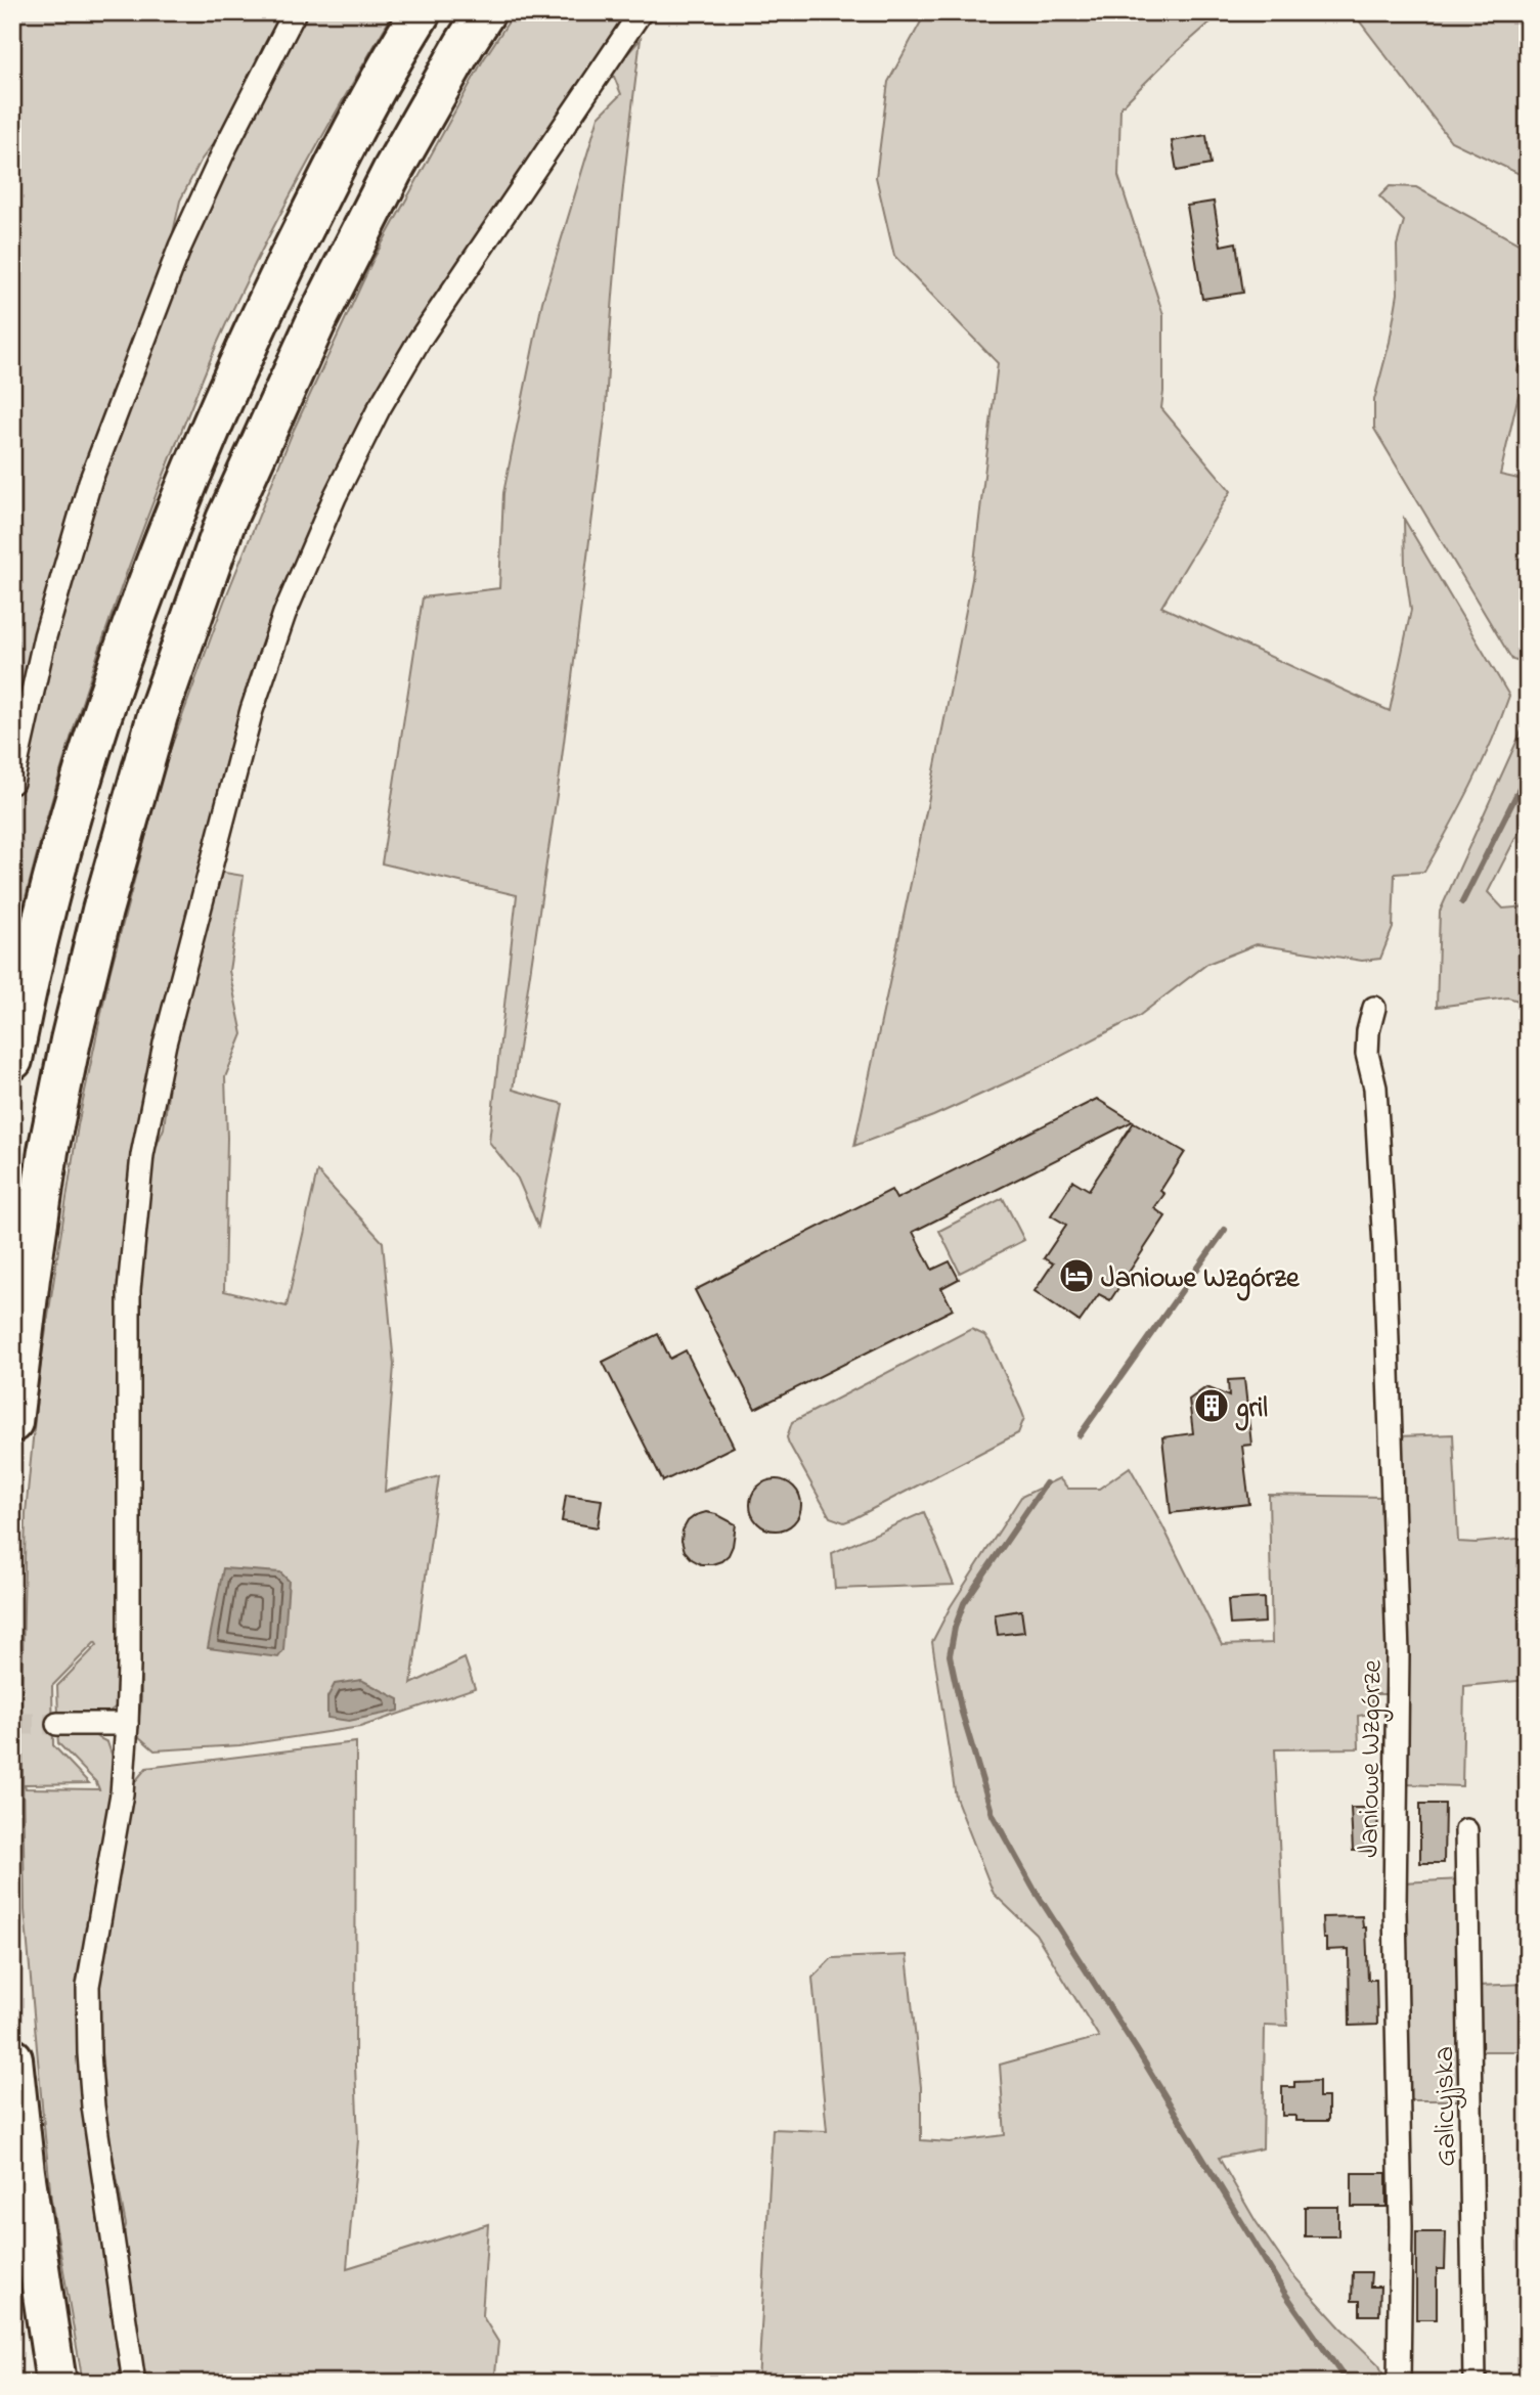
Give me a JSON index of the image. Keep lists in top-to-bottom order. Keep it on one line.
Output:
{"streets":{"street":["Janiowe Wzgórze","Galicyjska"]},"places":{"hotel":["Janiowe Wzgórze"],"building":["gril"]}}
